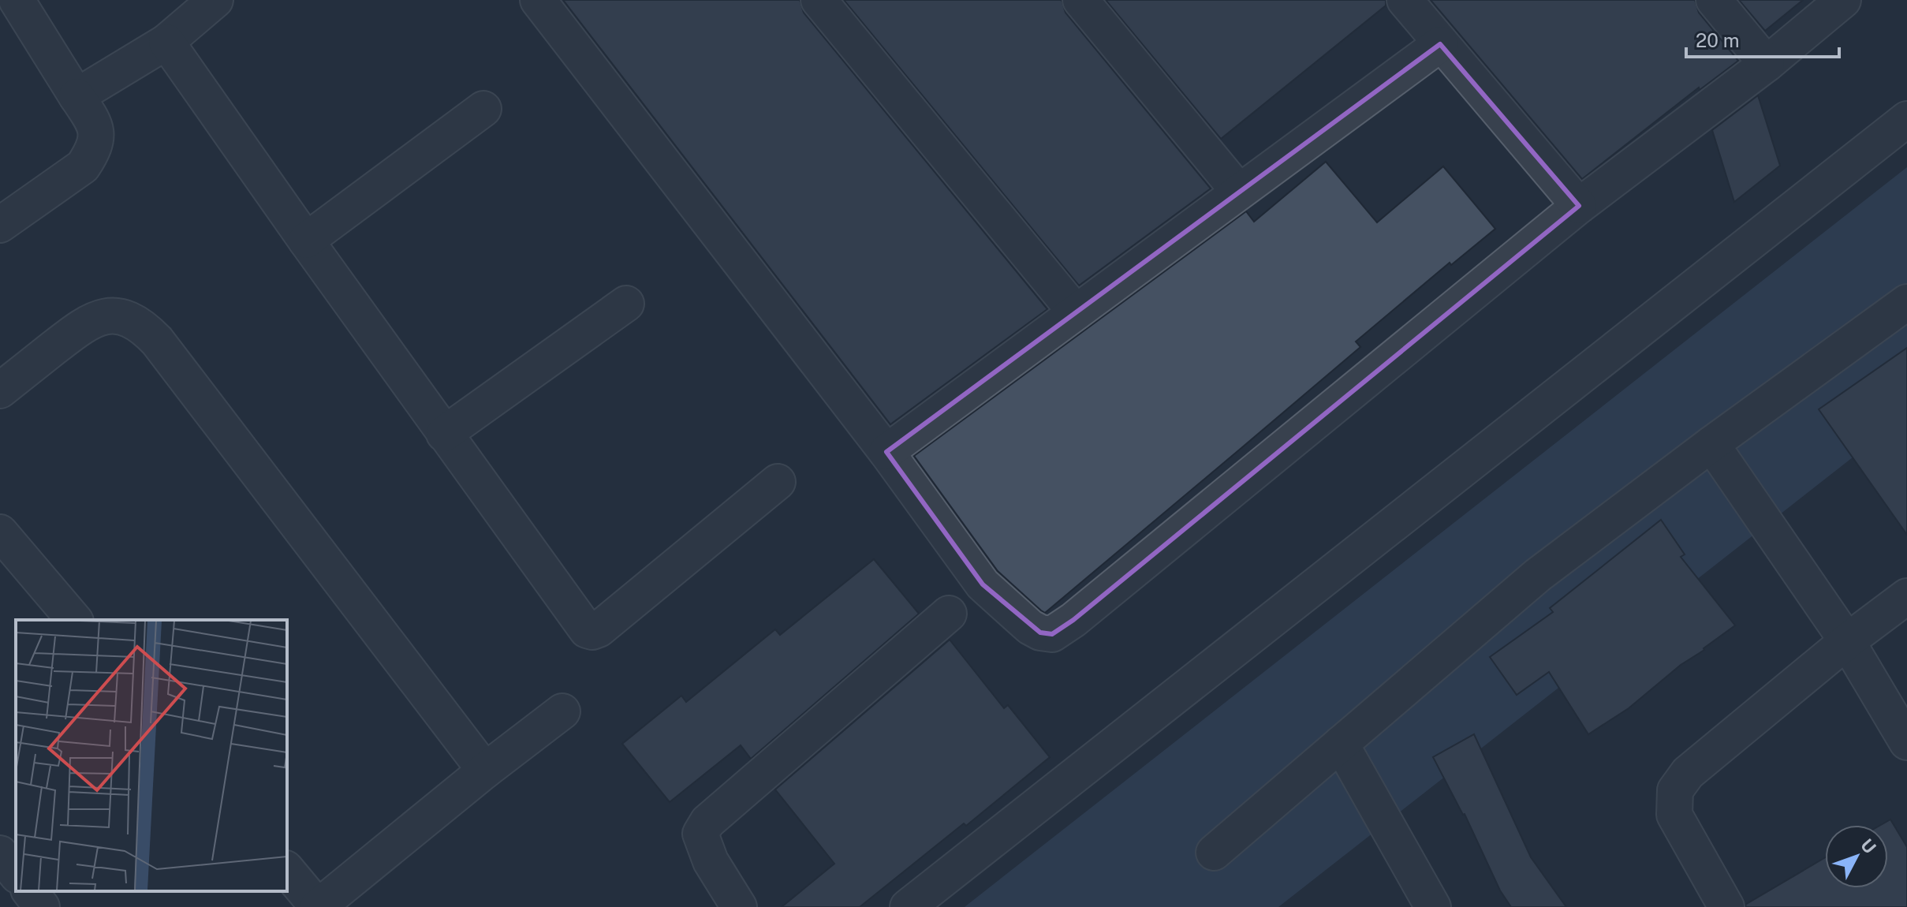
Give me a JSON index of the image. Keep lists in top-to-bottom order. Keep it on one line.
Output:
{"scale_bar":"20 m","north":"top right"}
